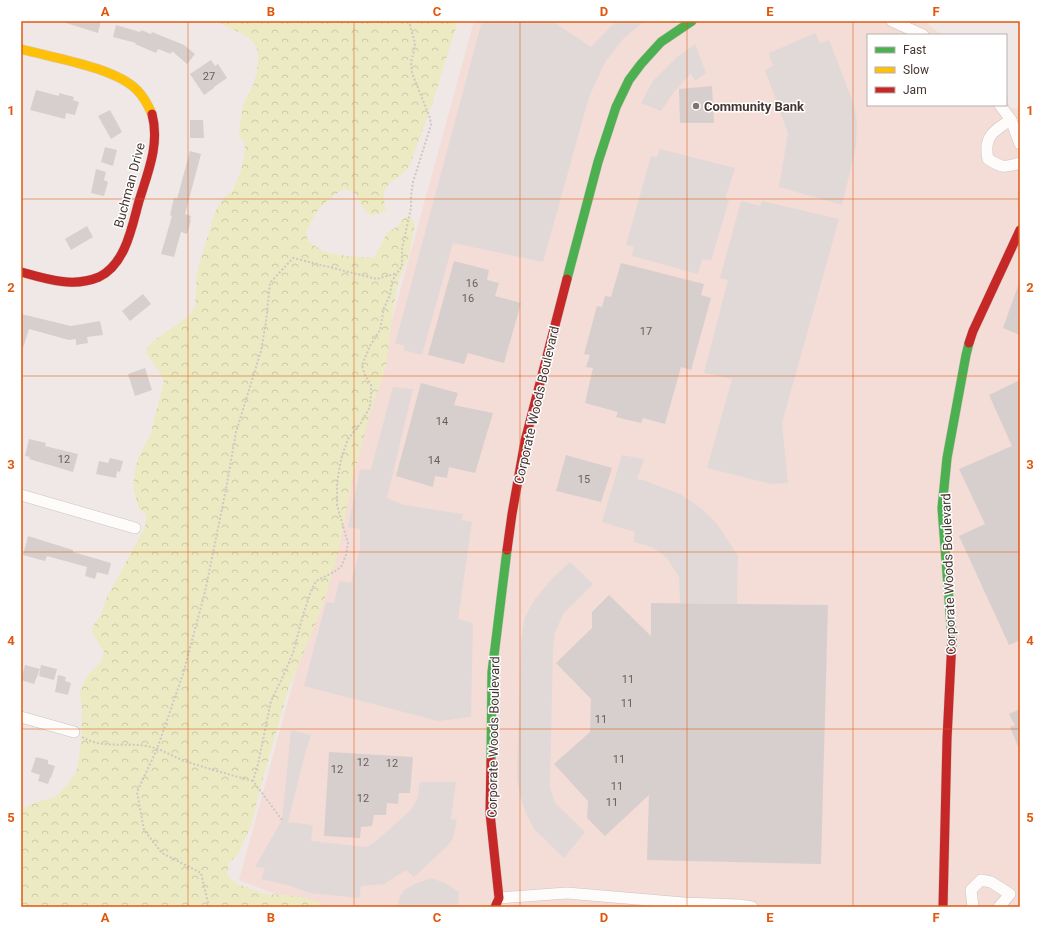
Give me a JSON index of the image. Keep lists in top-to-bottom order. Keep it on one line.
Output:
{"streets":{"street":["Buchman Drive","Corporate Woods Boulevard"]},"places":["Community Bank"],"house_numbers":["27","16","16","17","14","12","14","15","11","11","11","11","12","12","12","11","12","11"],"legend":["Fast","Slow","Jam"],"grid":{"columns":["A","B","C","D","E","F"],"rows":["1","2","3","4","5"]}}
